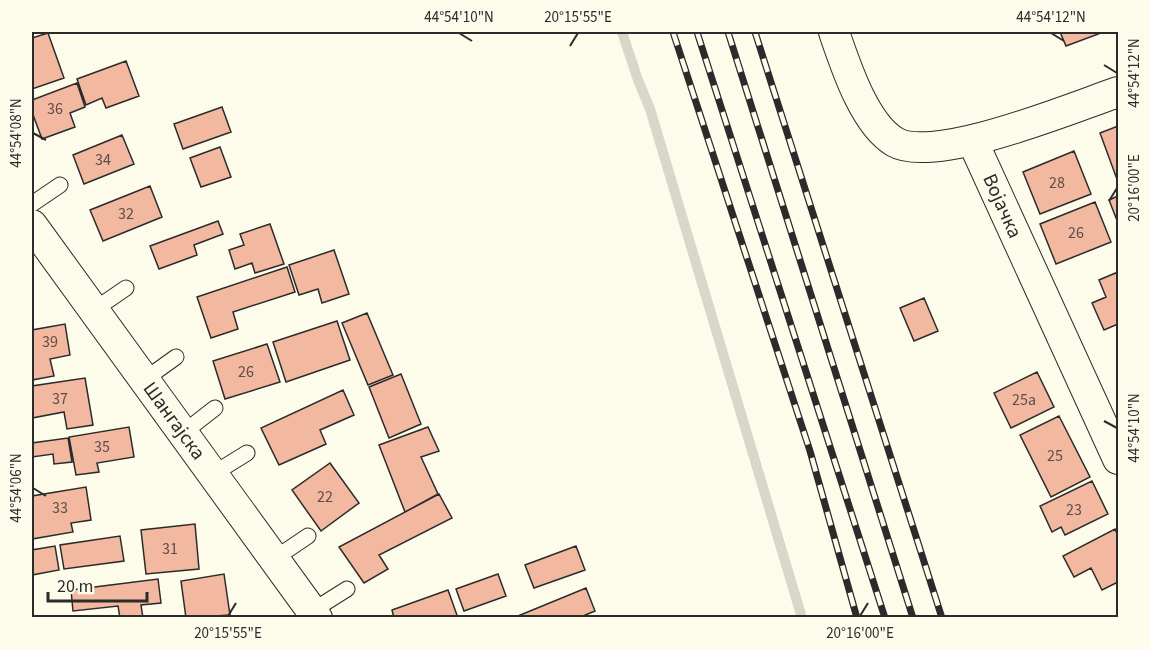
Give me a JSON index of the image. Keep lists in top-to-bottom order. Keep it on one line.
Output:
{"streets":{"street":["Војачка","Шангајска"]},"house_numbers":["36","34","28","32","26","39","26","37","25a","35","25","22","33","23","31"],"scale_bar":"20 m","coordinates":["44°54'10\"N","20°15'55\"E","44°54'12\"N","44°54'08\"N","20°16'00\"E","44°54'06\"N"]}
